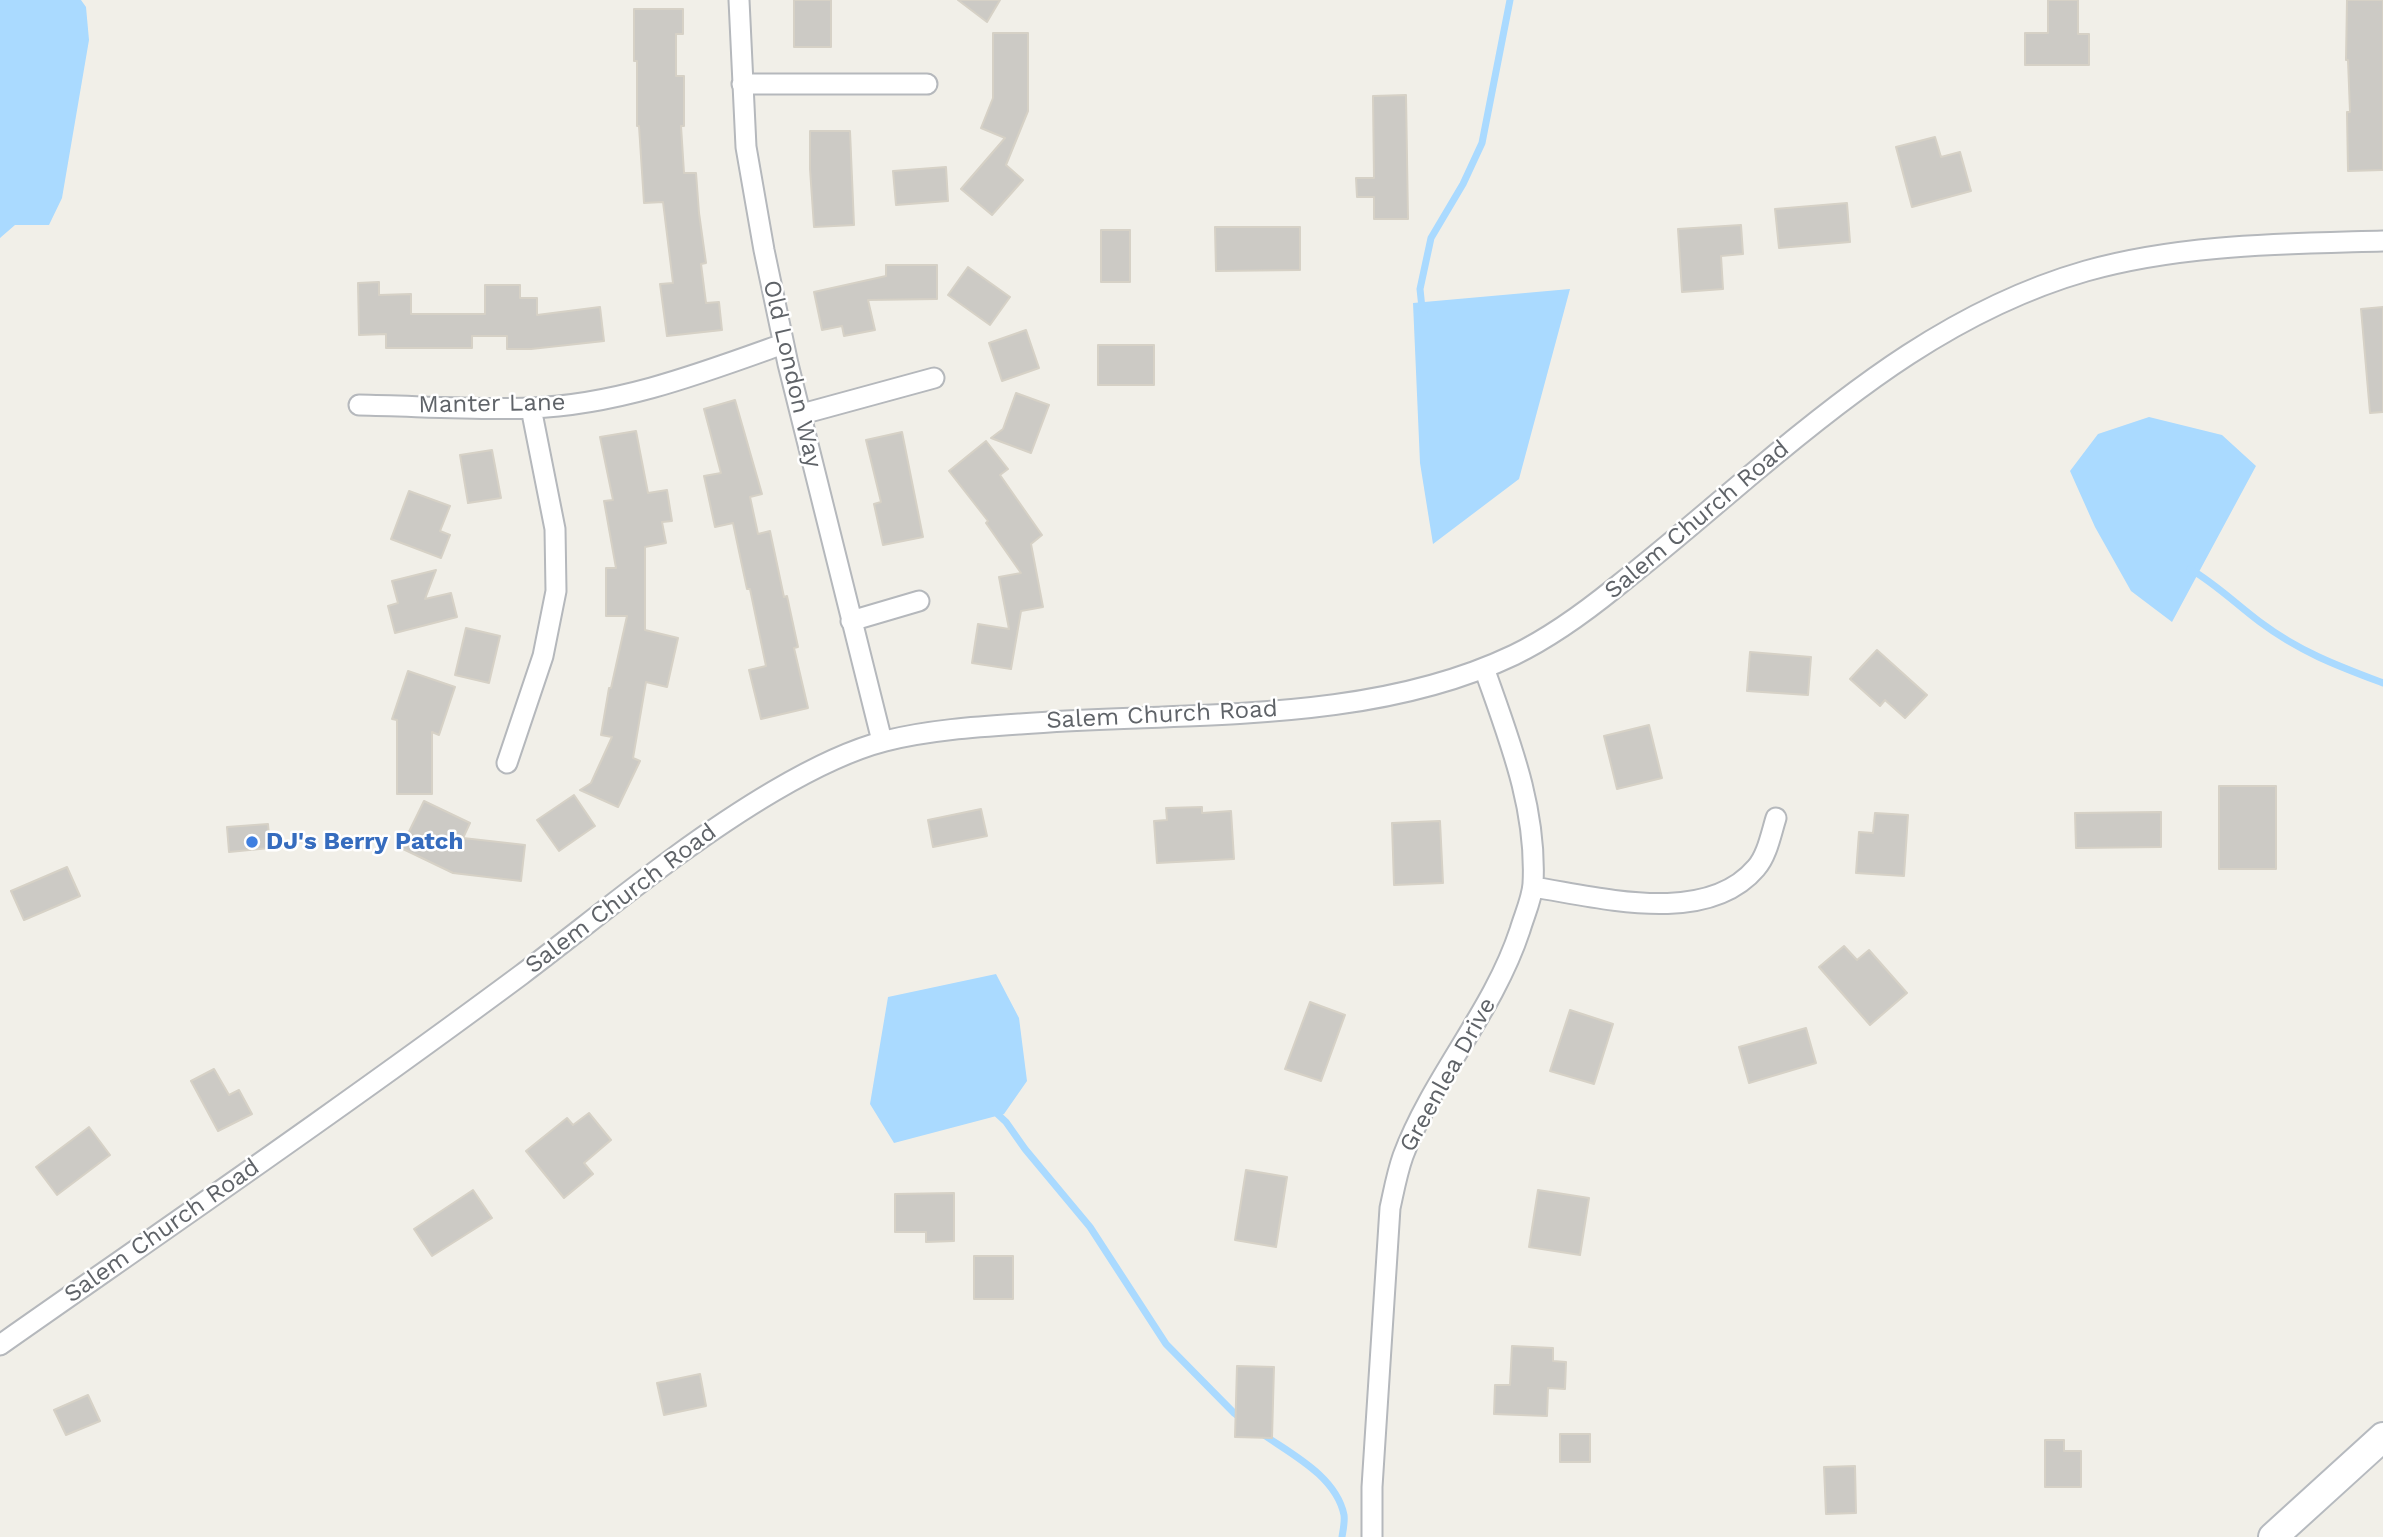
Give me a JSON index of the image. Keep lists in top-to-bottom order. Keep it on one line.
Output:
{"streets":{"street":["Old London Way","Manter Lane","Salem Church Road","Greenlea Drive"]},"crossings":[["Old London Way","Manter Lane"],["Old London Way","Salem Church Road"],["Salem Church Road","Greenlea Drive"]],"places":["DJ's Berry Patch"]}
